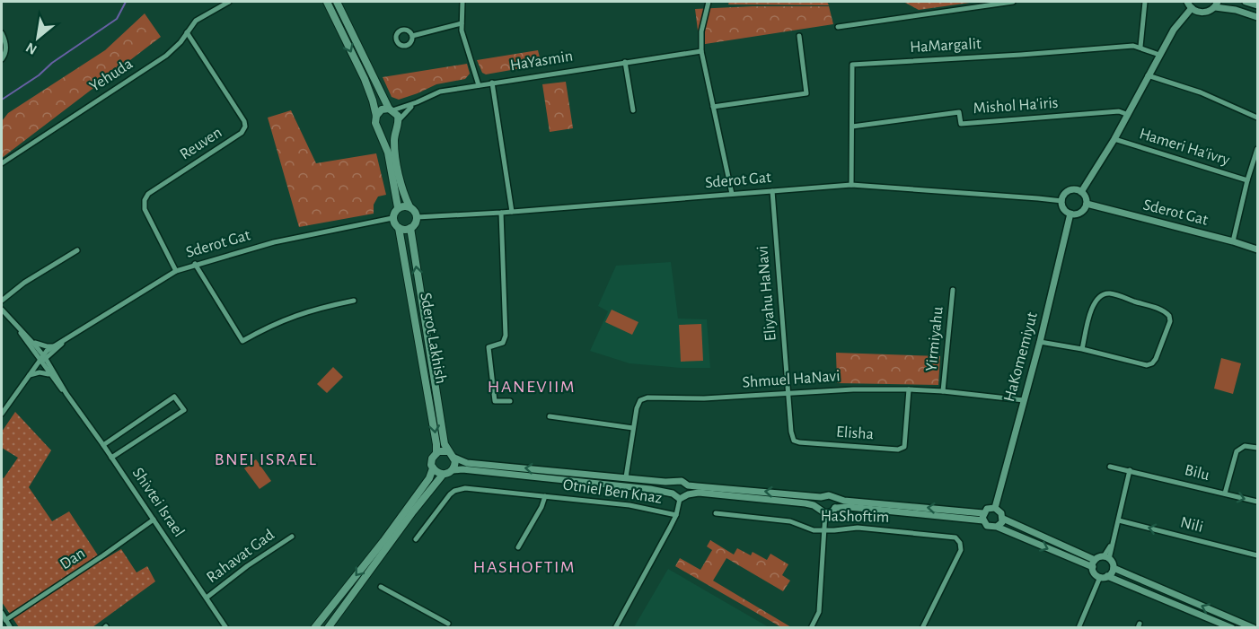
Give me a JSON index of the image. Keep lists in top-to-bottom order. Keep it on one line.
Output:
{"streets":{"main road":["Sderot Lakhish"],"street":["HaMargalit","HaYasmin","Yehuda","Mishol Ha'iris","Reuven","Hameri Ha'ivry","Sderot Gat","Eliyahu HaNavi","Yirmiyahu","HaKomemiyut","Shmuel HaNavi","Elisha","Bilu","Otniel Ben Knaz","Shivtei Israel","HaShoftim","Nili","Rahavat Gad","Dan"]},"crossings":[["HaMargalit","Mishol Ha'iris"],["HaMargalit","Sderot Gat"],["Yehuda","Reuven"],["Reuven","Sderot Gat"],["Sderot Gat","Eliyahu HaNavi"],["Sderot Gat","Sderot Lakhish"],["Sderot Gat","HaKomemiyut"],["Sderot Gat","Shivtei Israel"],["Eliyahu HaNavi","Shmuel HaNavi"],["Eliyahu HaNavi","Elisha"],["Yirmiyahu","Shmuel HaNavi"],["HaKomemiyut","Shmuel HaNavi"],["HaKomemiyut","HaShoftim"],["Shmuel HaNavi","Elisha"],["Shivtei Israel","Rahavat Gad"],["Shivtei Israel","Dan"]],"one_way":["Nili"],"districts":["HANEVIIM","BNEI ISRAEL","HASHOFTIM"],"north":"bottom left"}
